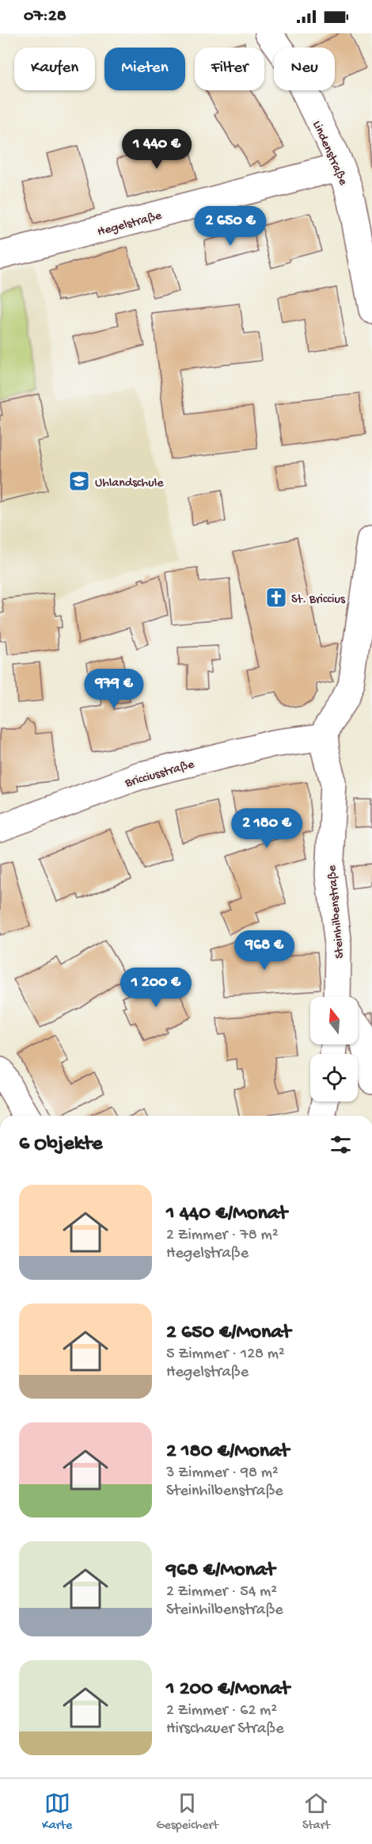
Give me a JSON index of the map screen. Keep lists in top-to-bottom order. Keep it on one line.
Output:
{"streets":{"street":["Lindenstraße","Hegelstraße","Bricciusstraße","Steinhilbenstraße"]},"crossings":[["Lindenstraße","Hegelstraße"],["Bricciusstraße","Steinhilbenstraße"]],"places":{"school or university":["Uhlandschule"],"church":["St. Briccius"]},"north":"top","page":{"status":"07:28","chip":["Kaufen","Mieten","Filter","Neu"],"price":["1 440 €","2 650 €","979 €","2 180 €","968 €","1 200 €"],"heading":"6 Objekte","list":[{"name":"1 440 €/Monat","note":"2 Zimmer · 78 m² · Hegelstraße"},{"name":"2 650 €/Monat","note":"5 Zimmer · 128 m² · Hegelstraße"},{"name":"2 180 €/Monat","note":"3 Zimmer · 98 m² · Steinhilbenstraße"},{"name":"968 €/Monat","note":"2 Zimmer · 54 m² · Steinhilbenstraße"},{"name":"1 200 €/Monat","note":"2 Zimmer · 62 m² · Hirschauer Straße"}],"tabs":["Karte","Gespeichert","Start"]}}
